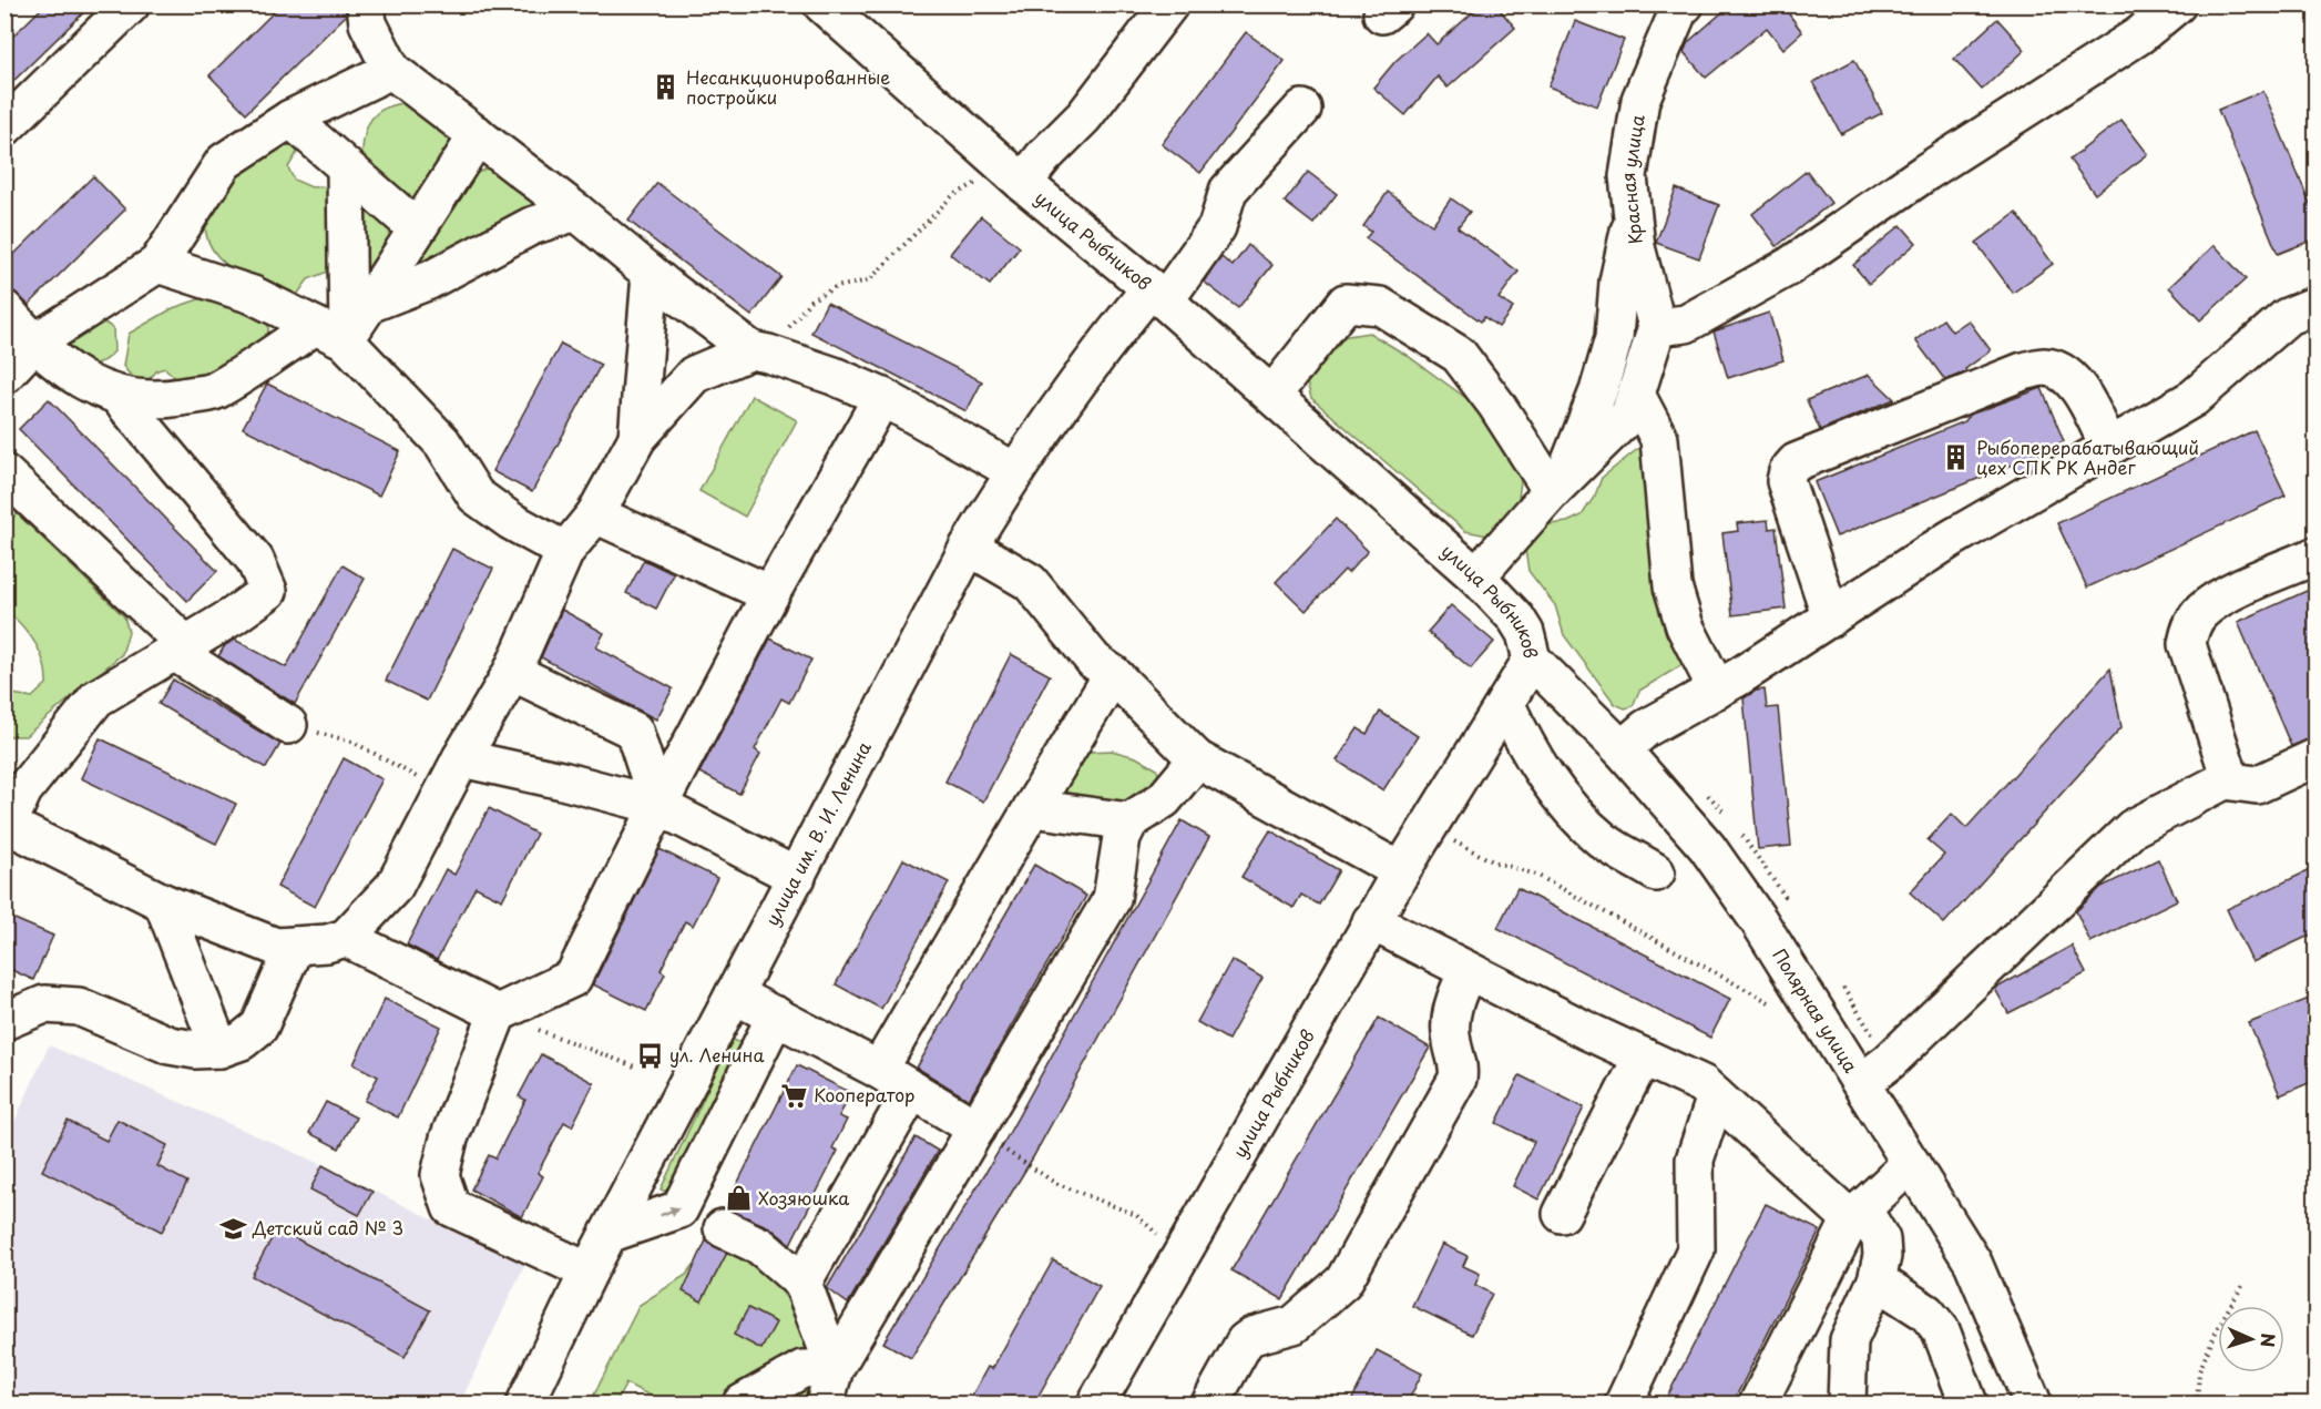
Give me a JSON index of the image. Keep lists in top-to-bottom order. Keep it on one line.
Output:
{"streets":{"street":["Красная улица","улица Рыбников","улица им. В. И. Ленина","Полярная улица"]},"crossings":[["улица Рыбников","улица им. В. И. Ленина"],["улица Рыбников","Полярная улица"]],"places":{"building":["Несанкционированные постройки","Рыбоперерабатывающий цех СПК РК Андег"],"bus stop":["ул. Ленина"],"supermarket":["Кооператор"],"shop":["Хозяюшка"],"school or university":["Детский сад № 3"]},"north":"right"}
